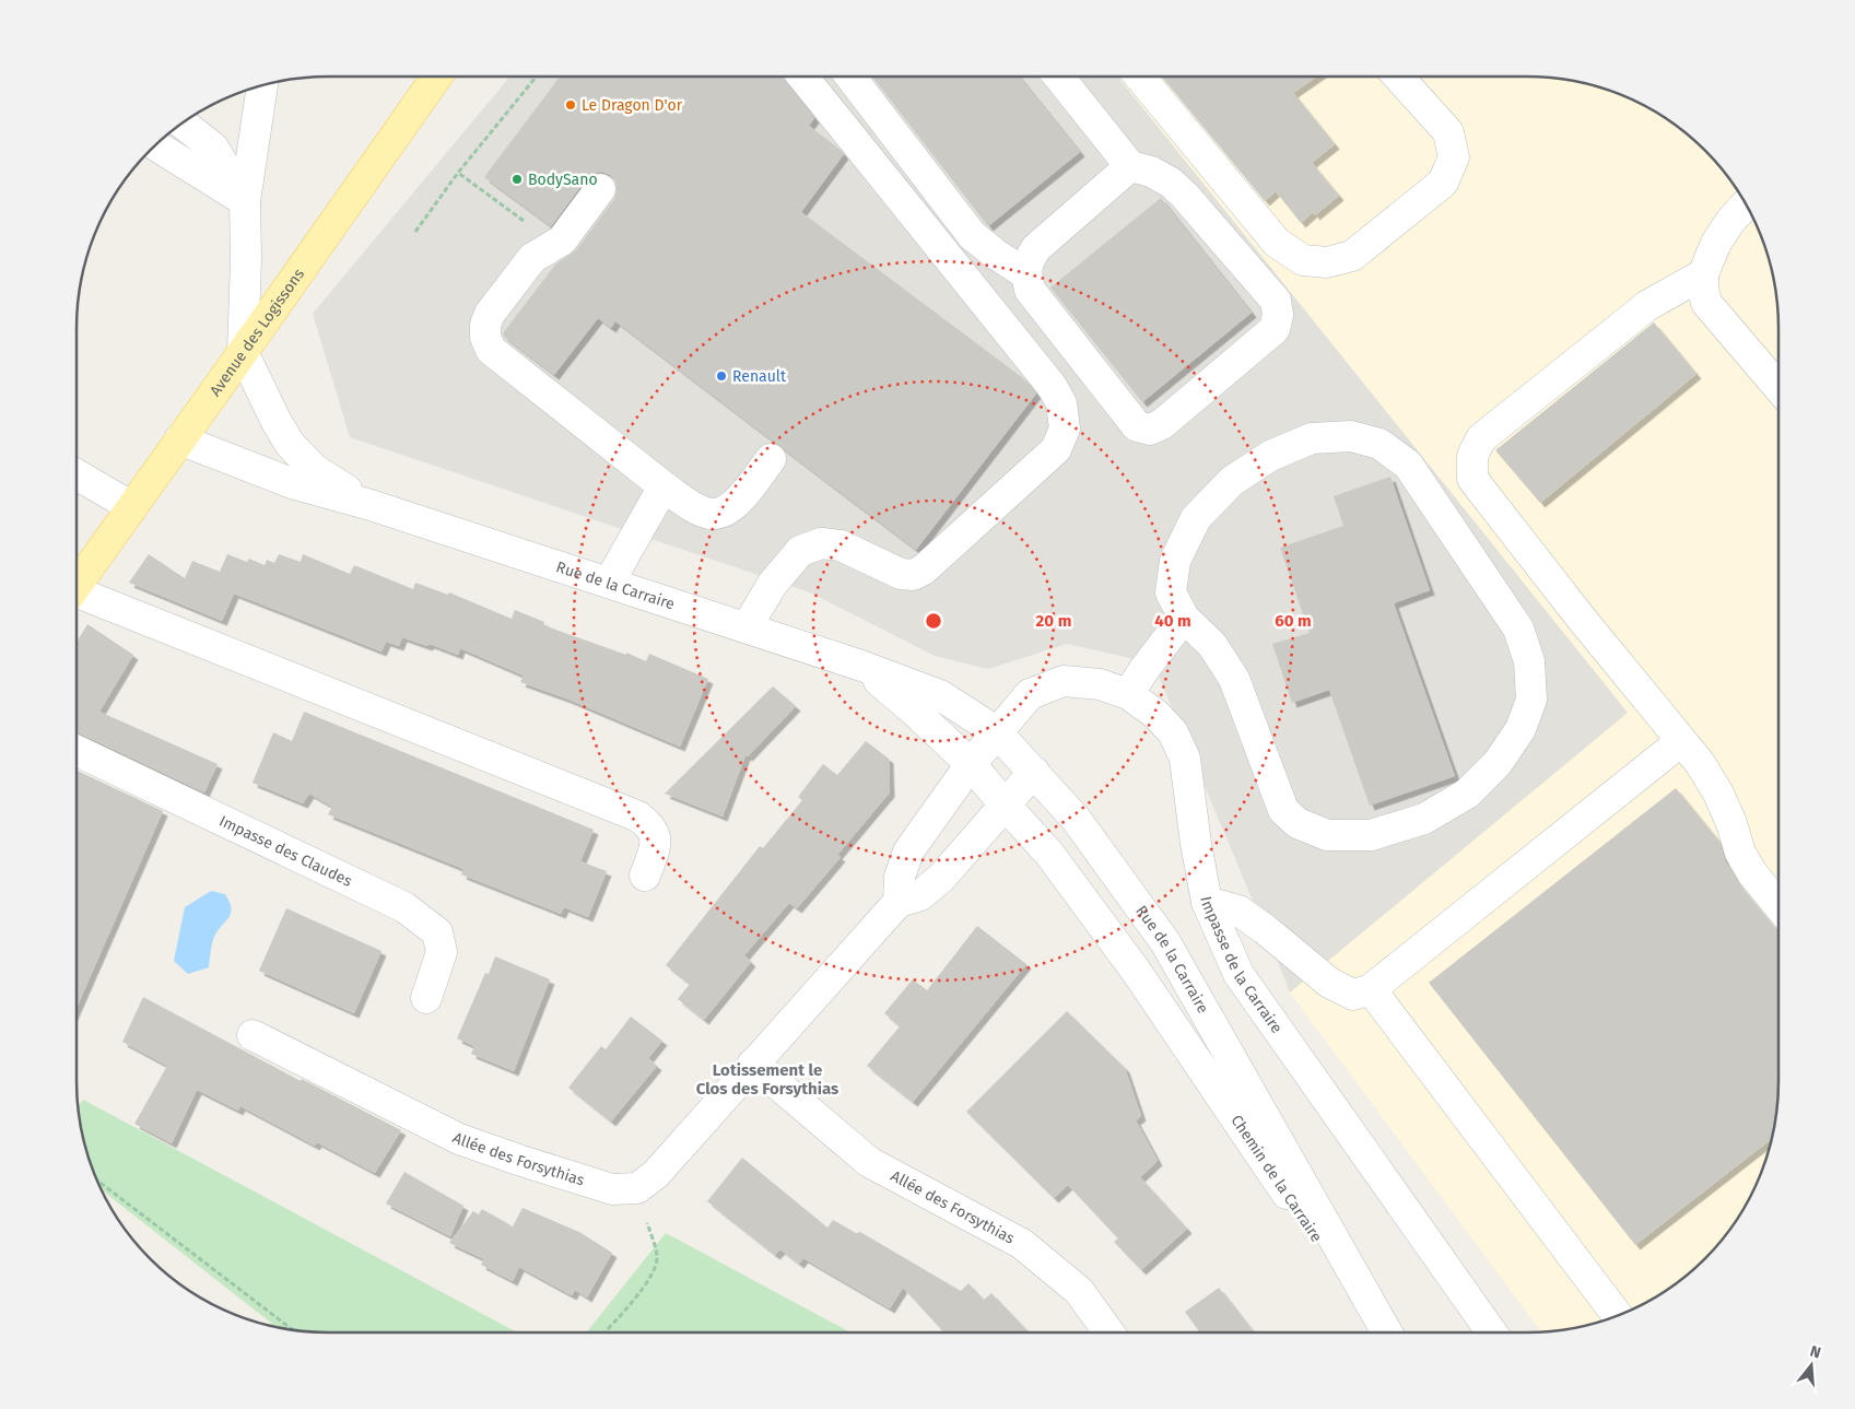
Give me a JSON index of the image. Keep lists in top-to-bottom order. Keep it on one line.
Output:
{"streets":{"main road":["Avenue des Logissons"],"street":["Rue de la Carraire","Impasse des Claudes","Impasse de la Carraire","Allée des Forsythias","Chemin de la Carraire"]},"crossings":[["Avenue des Logissons","Rue de la Carraire"],["Rue de la Carraire","Impasse de la Carraire"],["Rue de la Carraire","Chemin de la Carraire"]],"districts":["Lotissement le Clos des Forsythias"],"places":["Le Dragon D'or","BodySano","Renault"],"north":"top","rings":["20 m","40 m","60 m"]}
